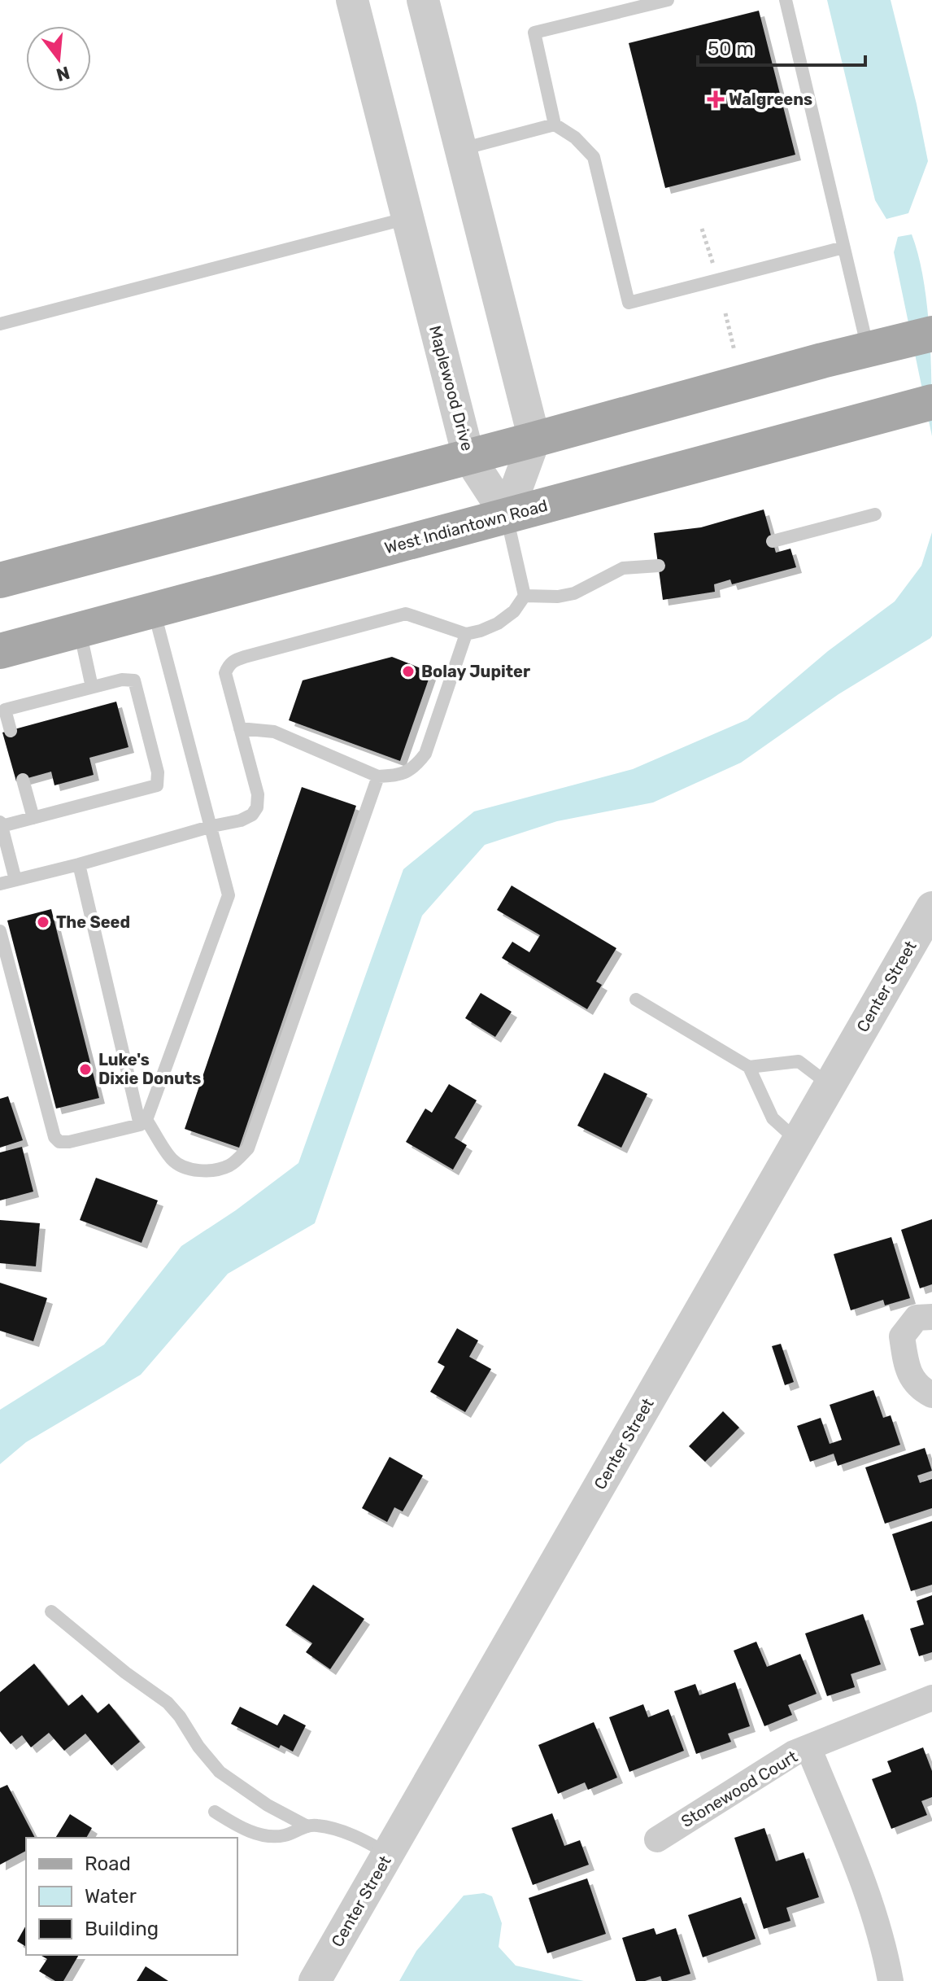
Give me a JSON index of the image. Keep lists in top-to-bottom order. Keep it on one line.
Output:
{"streets":{"main road":["West Indiantown Road"],"street":["Maplewood Drive","Center Street","Stonewood Court"]},"crossings":[["Maplewood Drive","West Indiantown Road"]],"places":{"health":["Walgreens"],"other":["Bolay Jupiter","The Seed","Luke's Dixie Donuts"]},"legend":["Road","Water","Building"],"scale_bar":"50 m","north":"bottom"}
